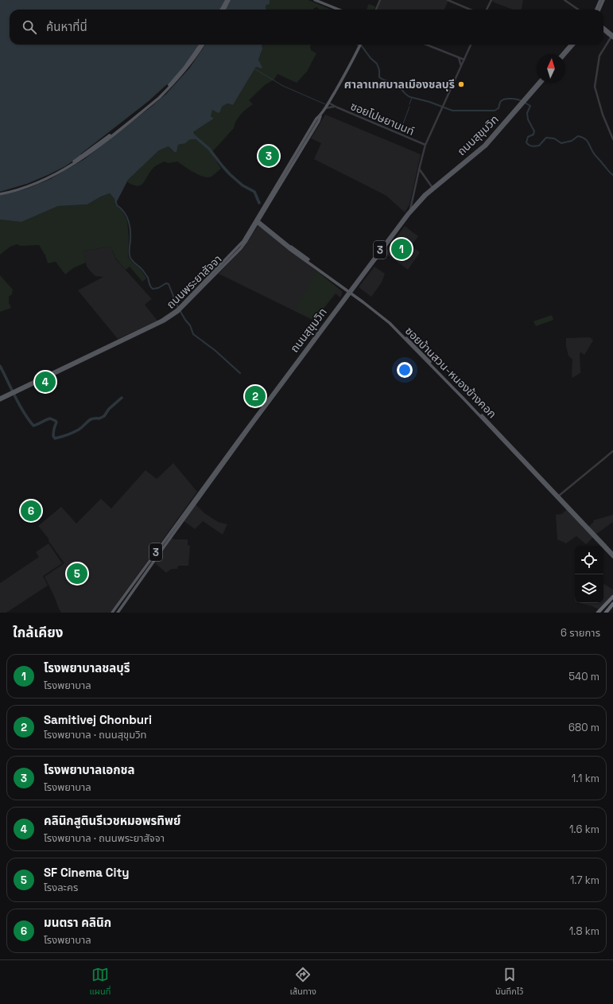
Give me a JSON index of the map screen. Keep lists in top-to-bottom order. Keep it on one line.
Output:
{"streets":{"main road":["ถนนสุขุมวิท","3","ถนนพระยาสัจจา","ซอยบ้านสวน-หนองข้างคอก"],"street":["ซอยโปษยานนท์"]},"crossings":[["ซอยโปษยานนท์","ถนนพระยาสัจจา"]],"places":["ศาลาเทศบาลเมืองชลบุรี"],"north":"top","page":{"search":"ค้นหาที่นี่","pins":["3","1","4","2","6","5"],"heading":["ใกล้เคียง","6 รายการ"],"list":[{"mark":"1","name":"โรงพยาบาลชลบุรี","note":"โรงพยาบาล","value":"540 m"},{"mark":"2","name":"Samitivej Chonburi","note":"โรงพยาบาล · ถนนสุขุมวิท","value":"680 m"},{"mark":"3","name":"โรงพยาบาลเอกชล","note":"โรงพยาบาล","value":"1.1 km"},{"mark":"4","name":"คลินิกสูตินรีเวชหมอพรทิพย์","note":"โรงพยาบาล · ถนนพระยาสัจจา","value":"1.6 km"},{"mark":"5","name":"SF Cinema City","note":"โรงละคร","value":"1.7 km"},{"mark":"6","name":"มนตรา คลินิก","note":"โรงพยาบาล","value":"1.8 km"}],"nav":["แผนที่","เส้นทาง","บันทึกไว้"]}}
